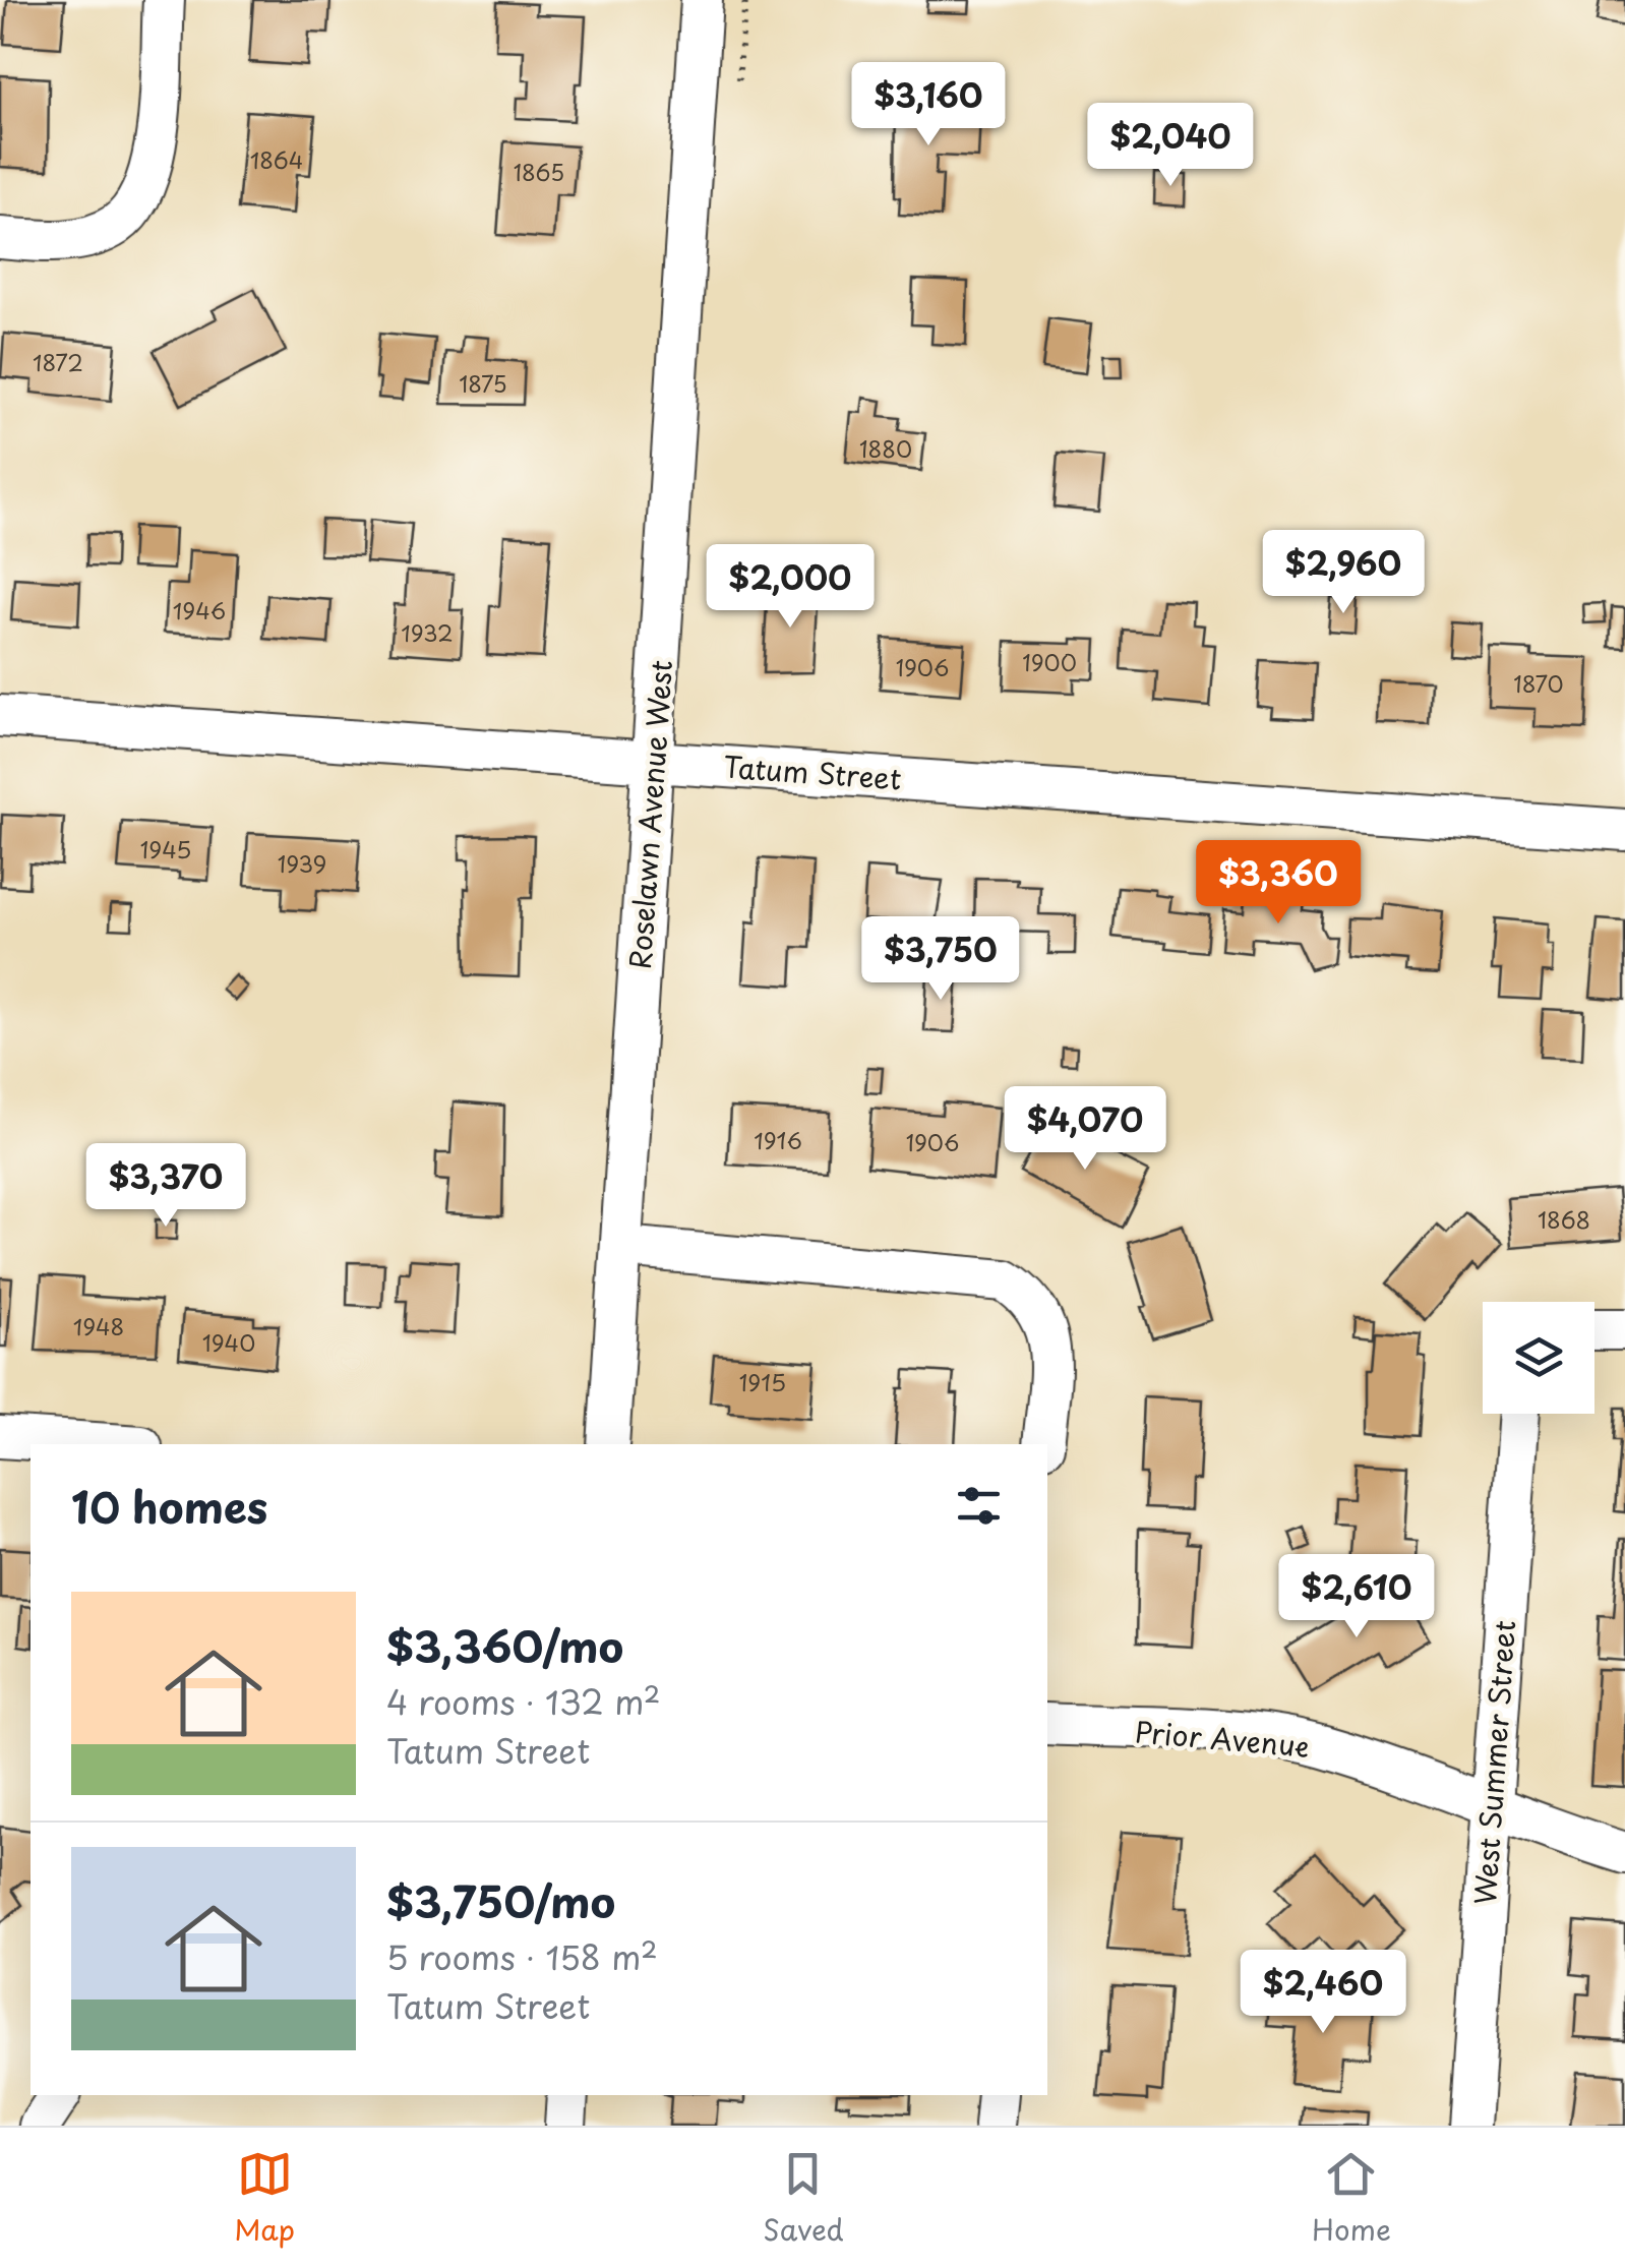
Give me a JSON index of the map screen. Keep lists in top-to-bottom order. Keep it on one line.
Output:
{"streets":{"street":["Tatum Street","Roselawn Avenue West","Prior Avenue","West Summer Street"]},"crossings":[["Tatum Street","Roselawn Avenue West"],["Prior Avenue","West Summer Street"]],"house_numbers":["1864","1865","1872","1875","1880","1946","1932","1900","1906","1870","1945","1939","1916","1906","1868","1948","1940","1915"],"page":{"price":["$3,160","$2,040","$2,960","$2,000","$3,360","$3,750","$4,070","$3,370","$2,610","$2,460"],"heading":"10 homes","list":[{"name":"$3,360/mo","note":"4 rooms · 132 m² · Tatum Street"},{"name":"$3,750/mo","note":"5 rooms · 158 m² · Tatum Street"}],"tabs":["Map","Saved","Home"]}}
